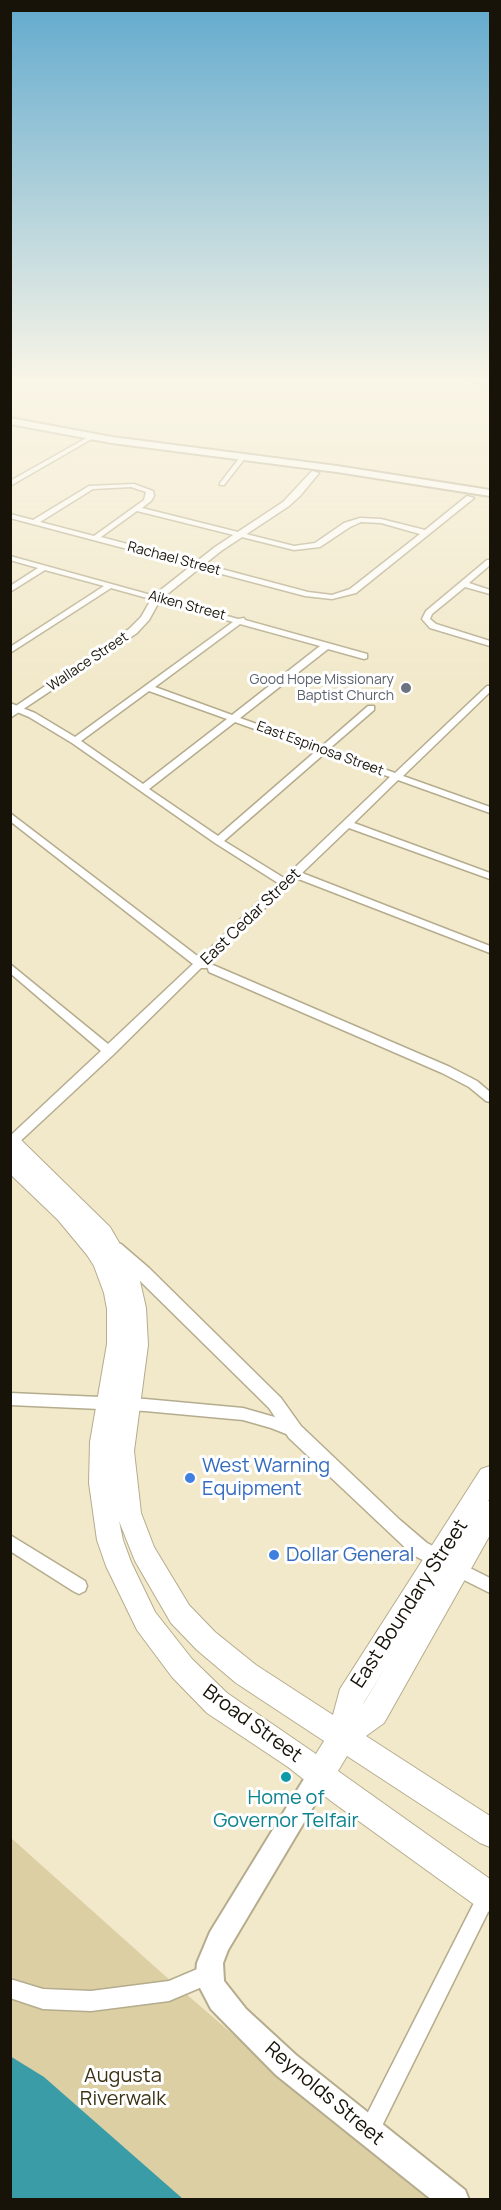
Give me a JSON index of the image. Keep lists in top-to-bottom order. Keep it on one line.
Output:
{"streets":{"main road":["East Boundary Street","Broad Street","Reynolds Street"],"street":["Rachael Street","Aiken Street","Wallace Street","East Espinosa Street","East Cedar Street"]},"crossings":[["Rachael Street","Wallace Street"],["Aiken Street","Wallace Street"],["East Espinosa Street","East Cedar Street"],["East Cedar Street","Broad Street"],["East Boundary Street","Broad Street"],["East Boundary Street","Reynolds Street"]],"parks":["Augusta Riverwalk"],"places":["Good Hope Missionary Baptist Church","West Warning Equipment","Dollar General","Home of Governor Telfair"]}
